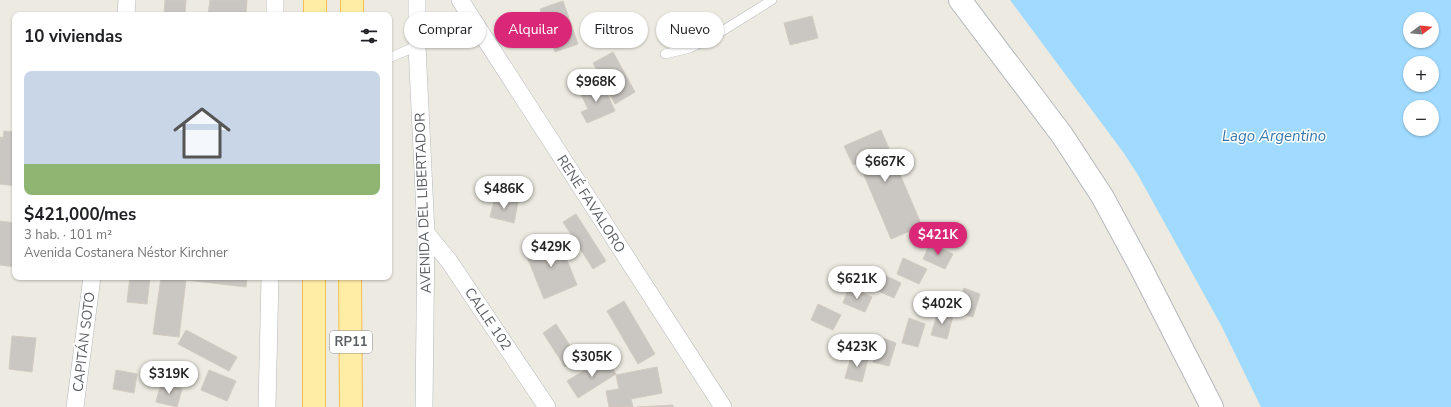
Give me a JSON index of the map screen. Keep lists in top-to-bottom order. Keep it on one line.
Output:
{"streets":{"main road":["RP11"],"street":["AVENIDA DEL LIBERTADOR","RENÉ FAVALORO","CALLE 102","CAPITÁN SOTO"]},"crossings":[["AVENIDA DEL LIBERTADOR","CALLE 102"]],"water":["Lago Argentino"],"north":"right","page":{"map_buttons":["+","−"],"chip":["Comprar","Alquilar","Filtros","Nuevo"],"heading":"10 viviendas","list":[{"name":"$421,000/mes","note":"3 hab. · 101 m² · Avenida Costanera Néstor Kirchner"}],"price":["$968K","$667K","$486K","$421K","$429K","$621K","$402K","$423K","$305K","$319K"]}}
